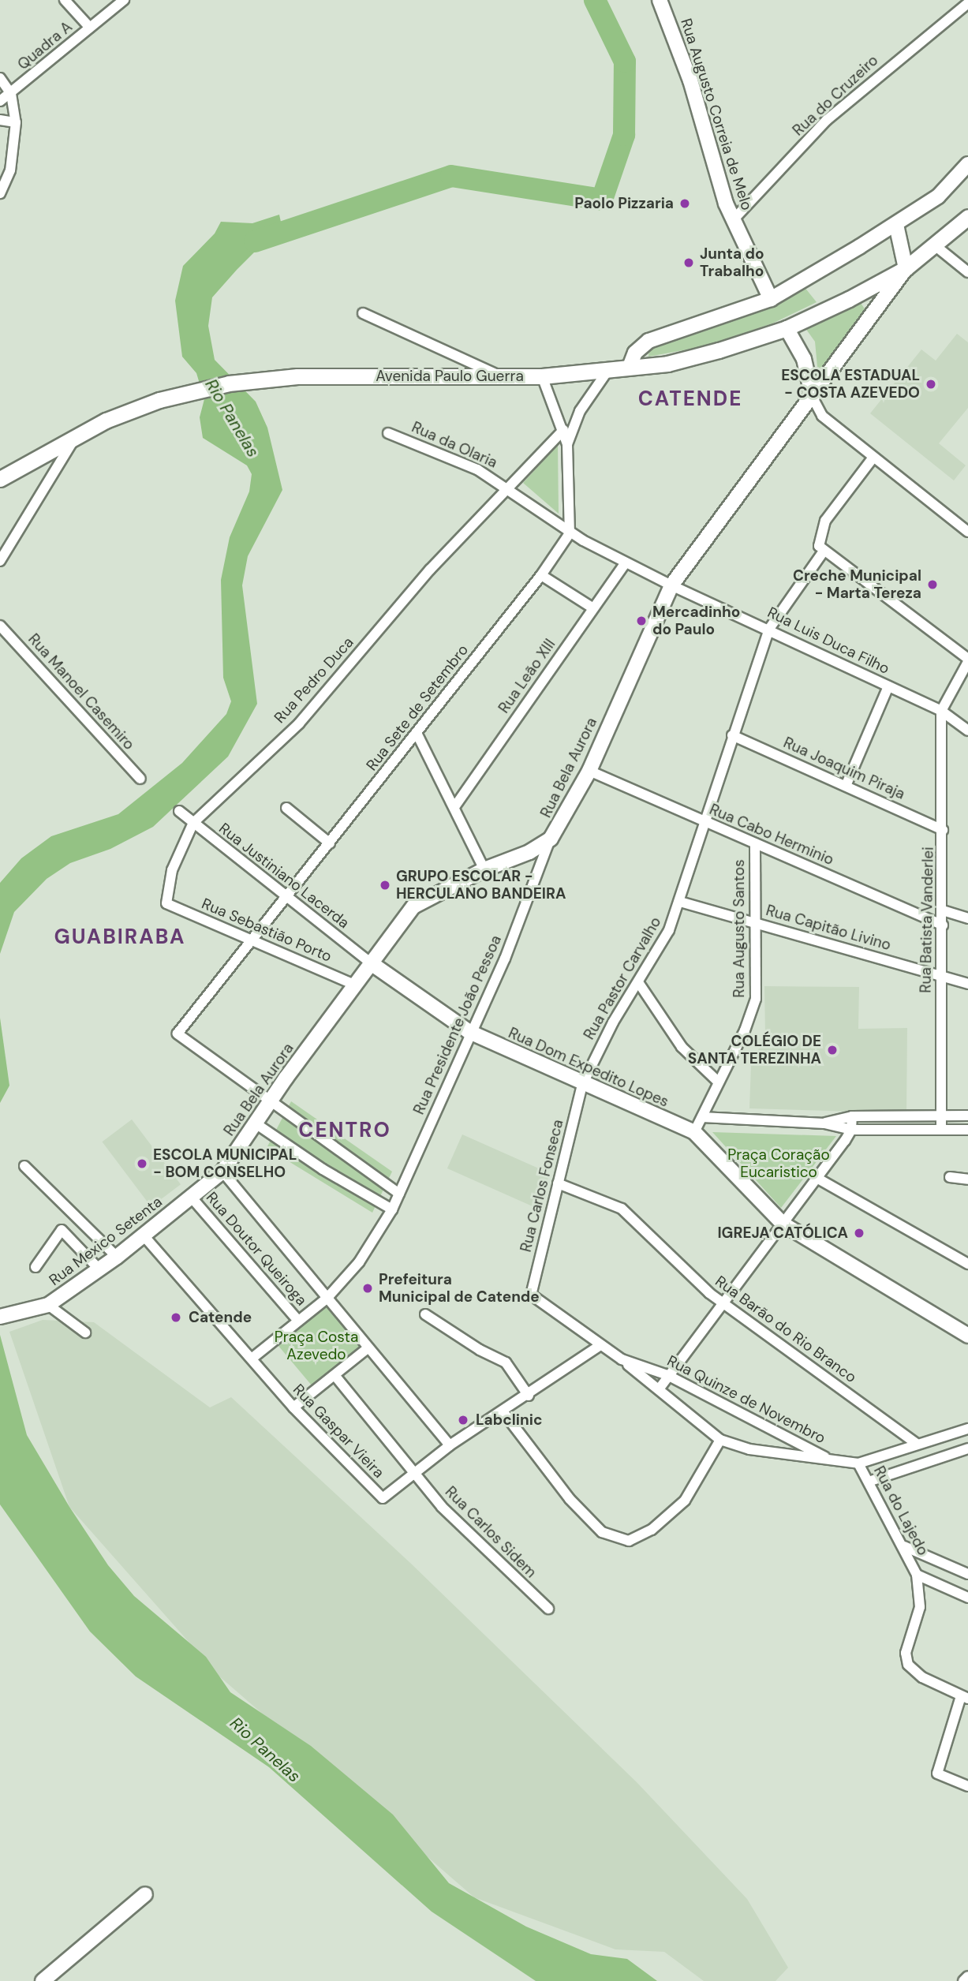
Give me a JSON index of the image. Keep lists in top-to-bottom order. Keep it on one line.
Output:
{"streets":{"main road":["Avenida Paulo Guerra"],"street":["Quadra A","Rua do Cruzeiro","Rua Augusto Correia de Melo","Rua da Olaria","Rua Luis Duca Filho","Rua Leão XIII","Rua Pedro Duca","Rua Manoel Casemiro","Rua Sete de Setembro","Rua Bela Aurora","Rua Joaquim Piraja","Rua Cabo Herminio","Rua Justiniano Lacerda","Rua Batista Vanderlei","Rua Capitão Livino","Rua Augusto Santos","Rua Sebastião Porto","Rua Pastor Carvalho","Rua Presidente João Pessoa","Rua Dom Expedito Lopes","Rua Carlos Fonseca","Rua Mexico Setenta","Rua Doutor Queiroga","Rua Barão do Rio Branco","Rua Quinze de Novembro","Rua Gaspar Vieira","Rua do Lajedo","Rua Carlos Sidem"]},"crossings":[["Rua do Cruzeiro","Rua Augusto Correia de Melo"],["Avenida Paulo Guerra","Rua Bela Aurora"],["Rua da Olaria","Rua Luis Duca Filho"],["Rua da Olaria","Rua Pedro Duca"],["Rua da Olaria","Rua Sete de Setembro"],["Rua Luis Duca Filho","Rua Leão XIII"],["Rua Luis Duca Filho","Rua Sete de Setembro"],["Rua Luis Duca Filho","Rua Bela Aurora"],["Rua Luis Duca Filho","Rua Batista Vanderlei"],["Rua Luis Duca Filho","Rua Pastor Carvalho"],["Rua Pedro Duca","Rua Justiniano Lacerda"],["Rua Pedro Duca","Rua Sebastião Porto"],["Rua Sete de Setembro","Rua Bela Aurora"],["Rua Sete de Setembro","Rua Justiniano Lacerda"],["Rua Sete de Setembro","Rua Sebastião Porto"],["Rua Bela Aurora","Rua Cabo Herminio"],["Rua Bela Aurora","Rua Justiniano Lacerda"],["Rua Bela Aurora","Rua Sebastião Porto"],["Rua Bela Aurora","Rua Presidente João Pessoa"],["Rua Bela Aurora","Rua Dom Expedito Lopes"],["Rua Bela Aurora","Rua Mexico Setenta"],["Rua Joaquim Piraja","Rua Batista Vanderlei"],["Rua Joaquim Piraja","Rua Pastor Carvalho"],["Rua Cabo Herminio","Rua Batista Vanderlei"],["Rua Cabo Herminio","Rua Augusto Santos"],["Rua Cabo Herminio","Rua Pastor Carvalho"],["Rua Justiniano Lacerda","Rua Dom Expedito Lopes"],["Rua Batista Vanderlei","Rua Capitão Livino"],["Rua Capitão Livino","Rua Augusto Santos"],["Rua Capitão Livino","Rua Pastor Carvalho"],["Rua Augusto Santos","Rua Dom Expedito Lopes"],["Rua Pastor Carvalho","Rua Dom Expedito Lopes"],["Rua Pastor Carvalho","Rua Carlos Fonseca"],["Rua Presidente João Pessoa","Rua Dom Expedito Lopes"],["Rua Dom Expedito Lopes","Rua Carlos Fonseca"],["Rua Carlos Fonseca","Rua Barão do Rio Branco"],["Rua Carlos Fonseca","Rua Quinze de Novembro"],["Rua Mexico Setenta","Rua Doutor Queiroga"],["Rua Mexico Setenta","Rua Gaspar Vieira"],["Rua Quinze de Novembro","Rua do Lajedo"],["Rua Gaspar Vieira","Rua Carlos Sidem"]],"districts":["CATENDE","GUABIRABA","CENTRO"],"water":["Rio Panelas"],"parks":["Praça Coração Eucaristico","Praça Costa Azevedo"],"places":["Paolo Pizzaria","Junta do Trabalho","ESCOLA ESTADUAL - COSTA AZEVEDO","Creche Municipal - Marta Tereza","Mercadinho do Paulo","GRUPO ESCOLAR - HERCULANO BANDEIRA","COLÉGIO DE SANTA TEREZINHA","ESCOLA MUNICIPAL - BOM CONSELHO","IGREJA CATÓLICA","Prefeitura Municipal de Catende","Catende","Labclinic"]}
